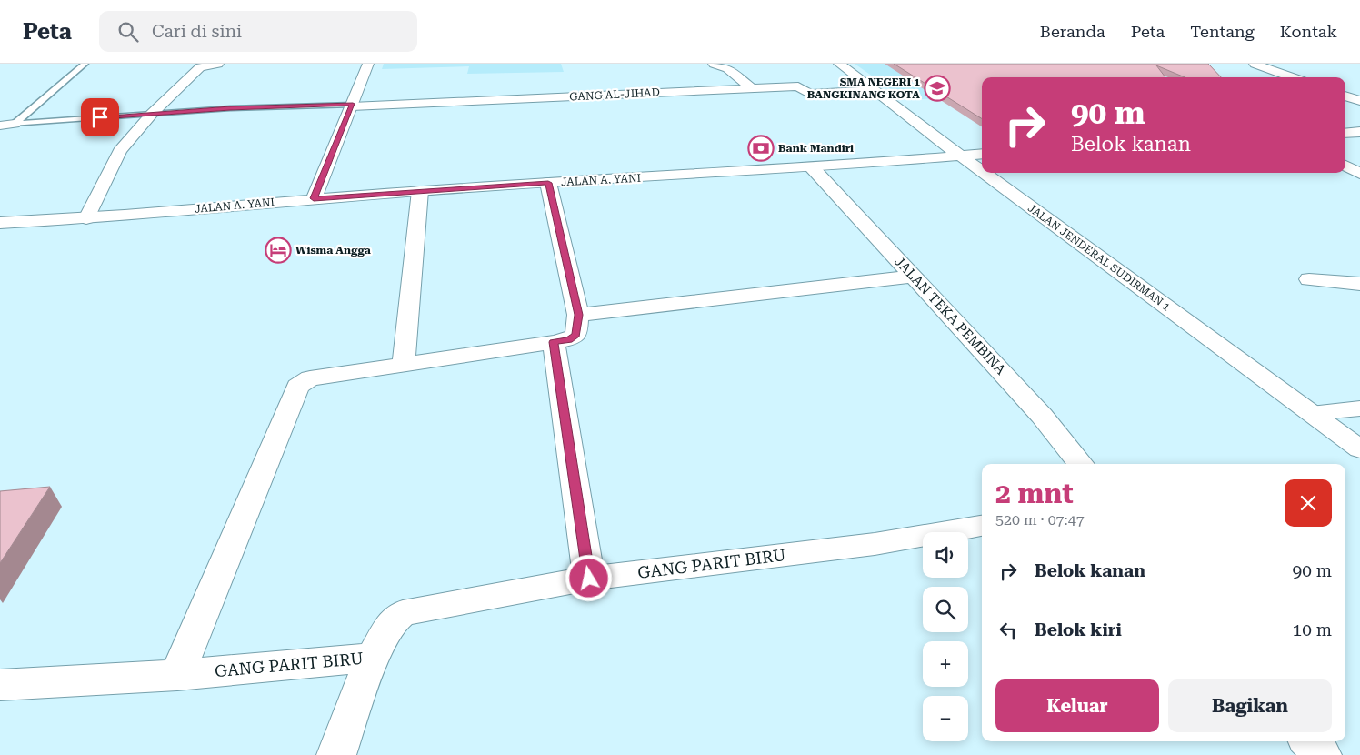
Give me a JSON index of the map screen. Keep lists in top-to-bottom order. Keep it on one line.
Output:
{"streets":{"street":["GANG AL-JIHAD","JALAN A. YANI","JALAN JENDERAL SUDIRMAN 1","JALAN TEKA PEMBINA","GANG PARIT BIRU"]},"crossings":[["GANG AL-JIHAD","JALAN JENDERAL SUDIRMAN 1"],["JALAN A. YANI","JALAN JENDERAL SUDIRMAN 1"],["JALAN A. YANI","JALAN TEKA PEMBINA"]],"places":{"school or university":["SMA NEGERI 1 BANGKINANG KOTA"],"bank":["Bank Mandiri"],"hotel":["Wisma Angga"]},"page":{"header":"Peta","search":"Cari di sini","nav":["Beranda","Peta","Tentang","Kontak"],"turn":["90 m","Belok kanan"],"heading":["2 mnt","520 m · 07:47"],"map_buttons":["+","−"],"list":[{"name":"Belok kanan","value":"90 m"},{"name":"Belok kiri","value":"10 m"}],"buttons":["Keluar","Bagikan"]}}
